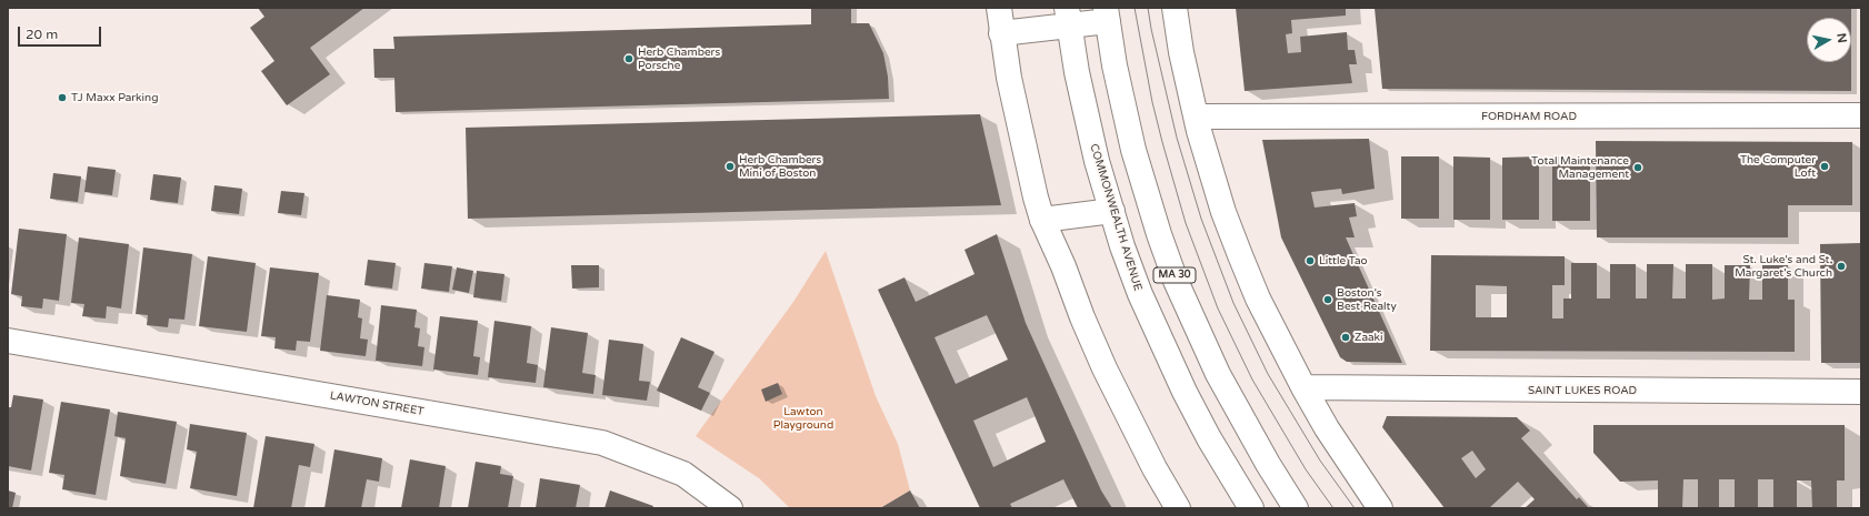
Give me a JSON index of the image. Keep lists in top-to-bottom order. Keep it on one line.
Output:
{"streets":{"street":["FORDHAM ROAD","COMMONWEALTH AVENUE","MA 30","SAINT LUKES ROAD","LAWTON STREET"]},"parks":["Lawton Playground"],"places":["Herb Chambers Porsche","TJ Maxx Parking","Herb Chambers Mini of Boston","The Computer Loft","Total Maintenance Management","Little Tao","St. Luke's and St. Margaret's Church","Boston's Best Realty","Zaaki"],"scale_bar":"20 m","north":"right"}
